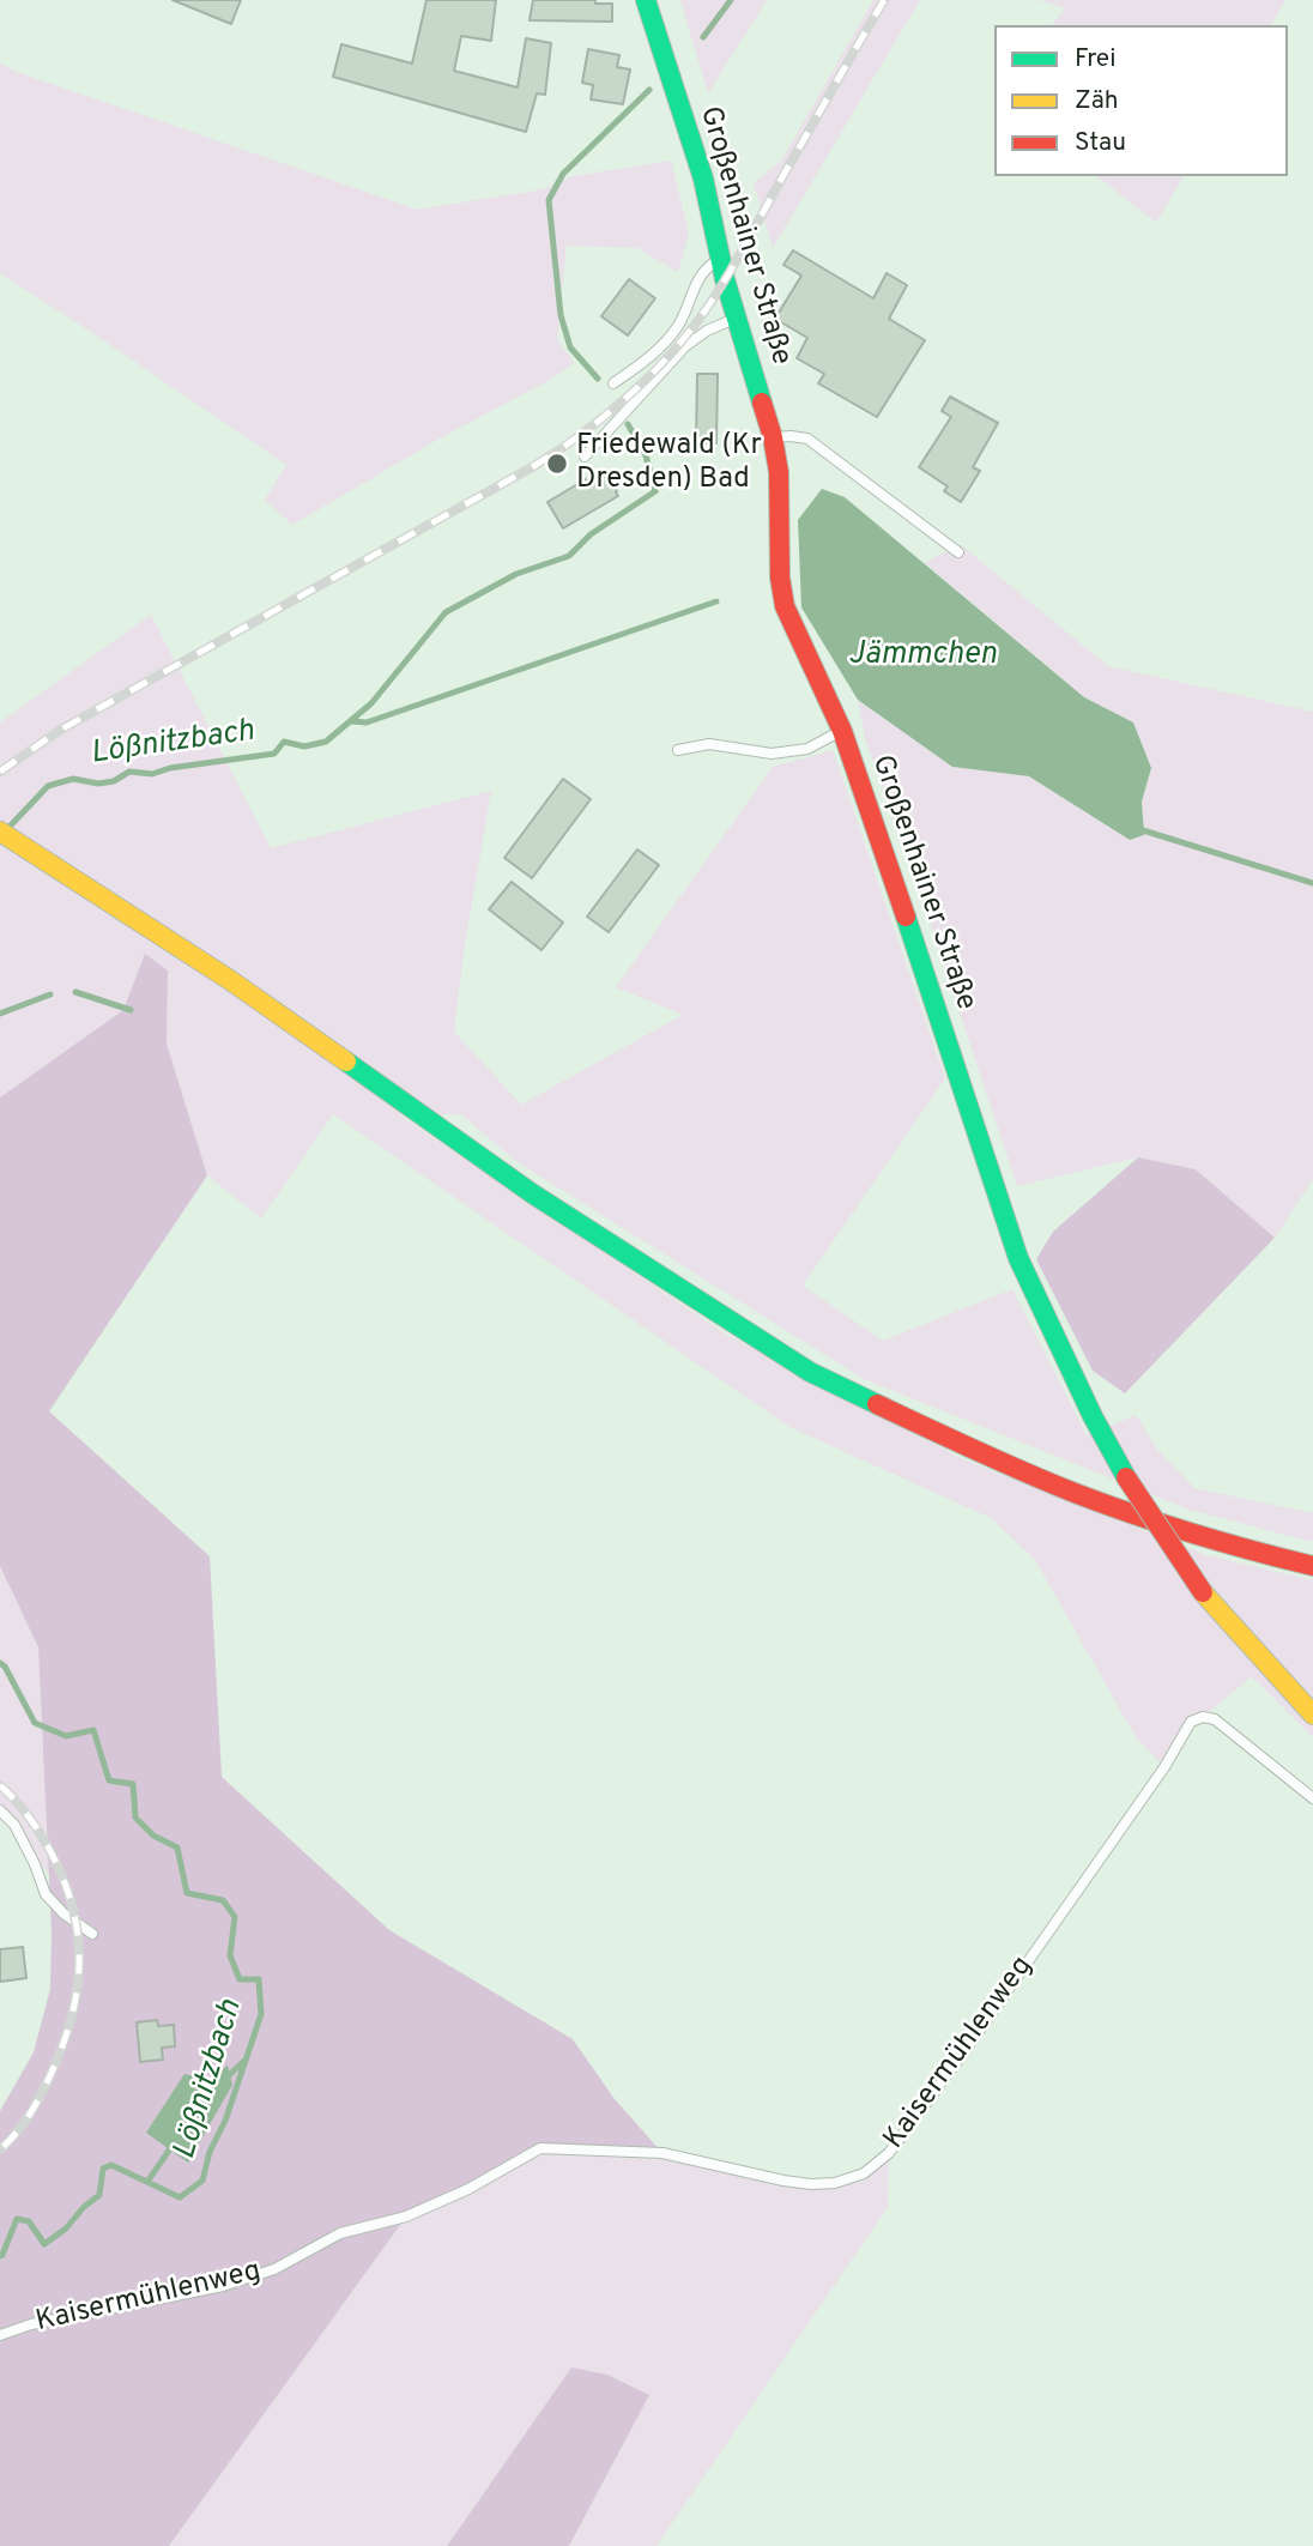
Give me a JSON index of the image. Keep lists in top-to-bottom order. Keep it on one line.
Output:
{"streets":{"street":["Großenhainer Straße"],"lane":["Kaisermühlenweg"]},"water":["Jämmchen","Lößnitzbach"],"places":["Friedewald (Kr Dresden) Bad"],"legend":["Frei","Zäh","Stau"]}
